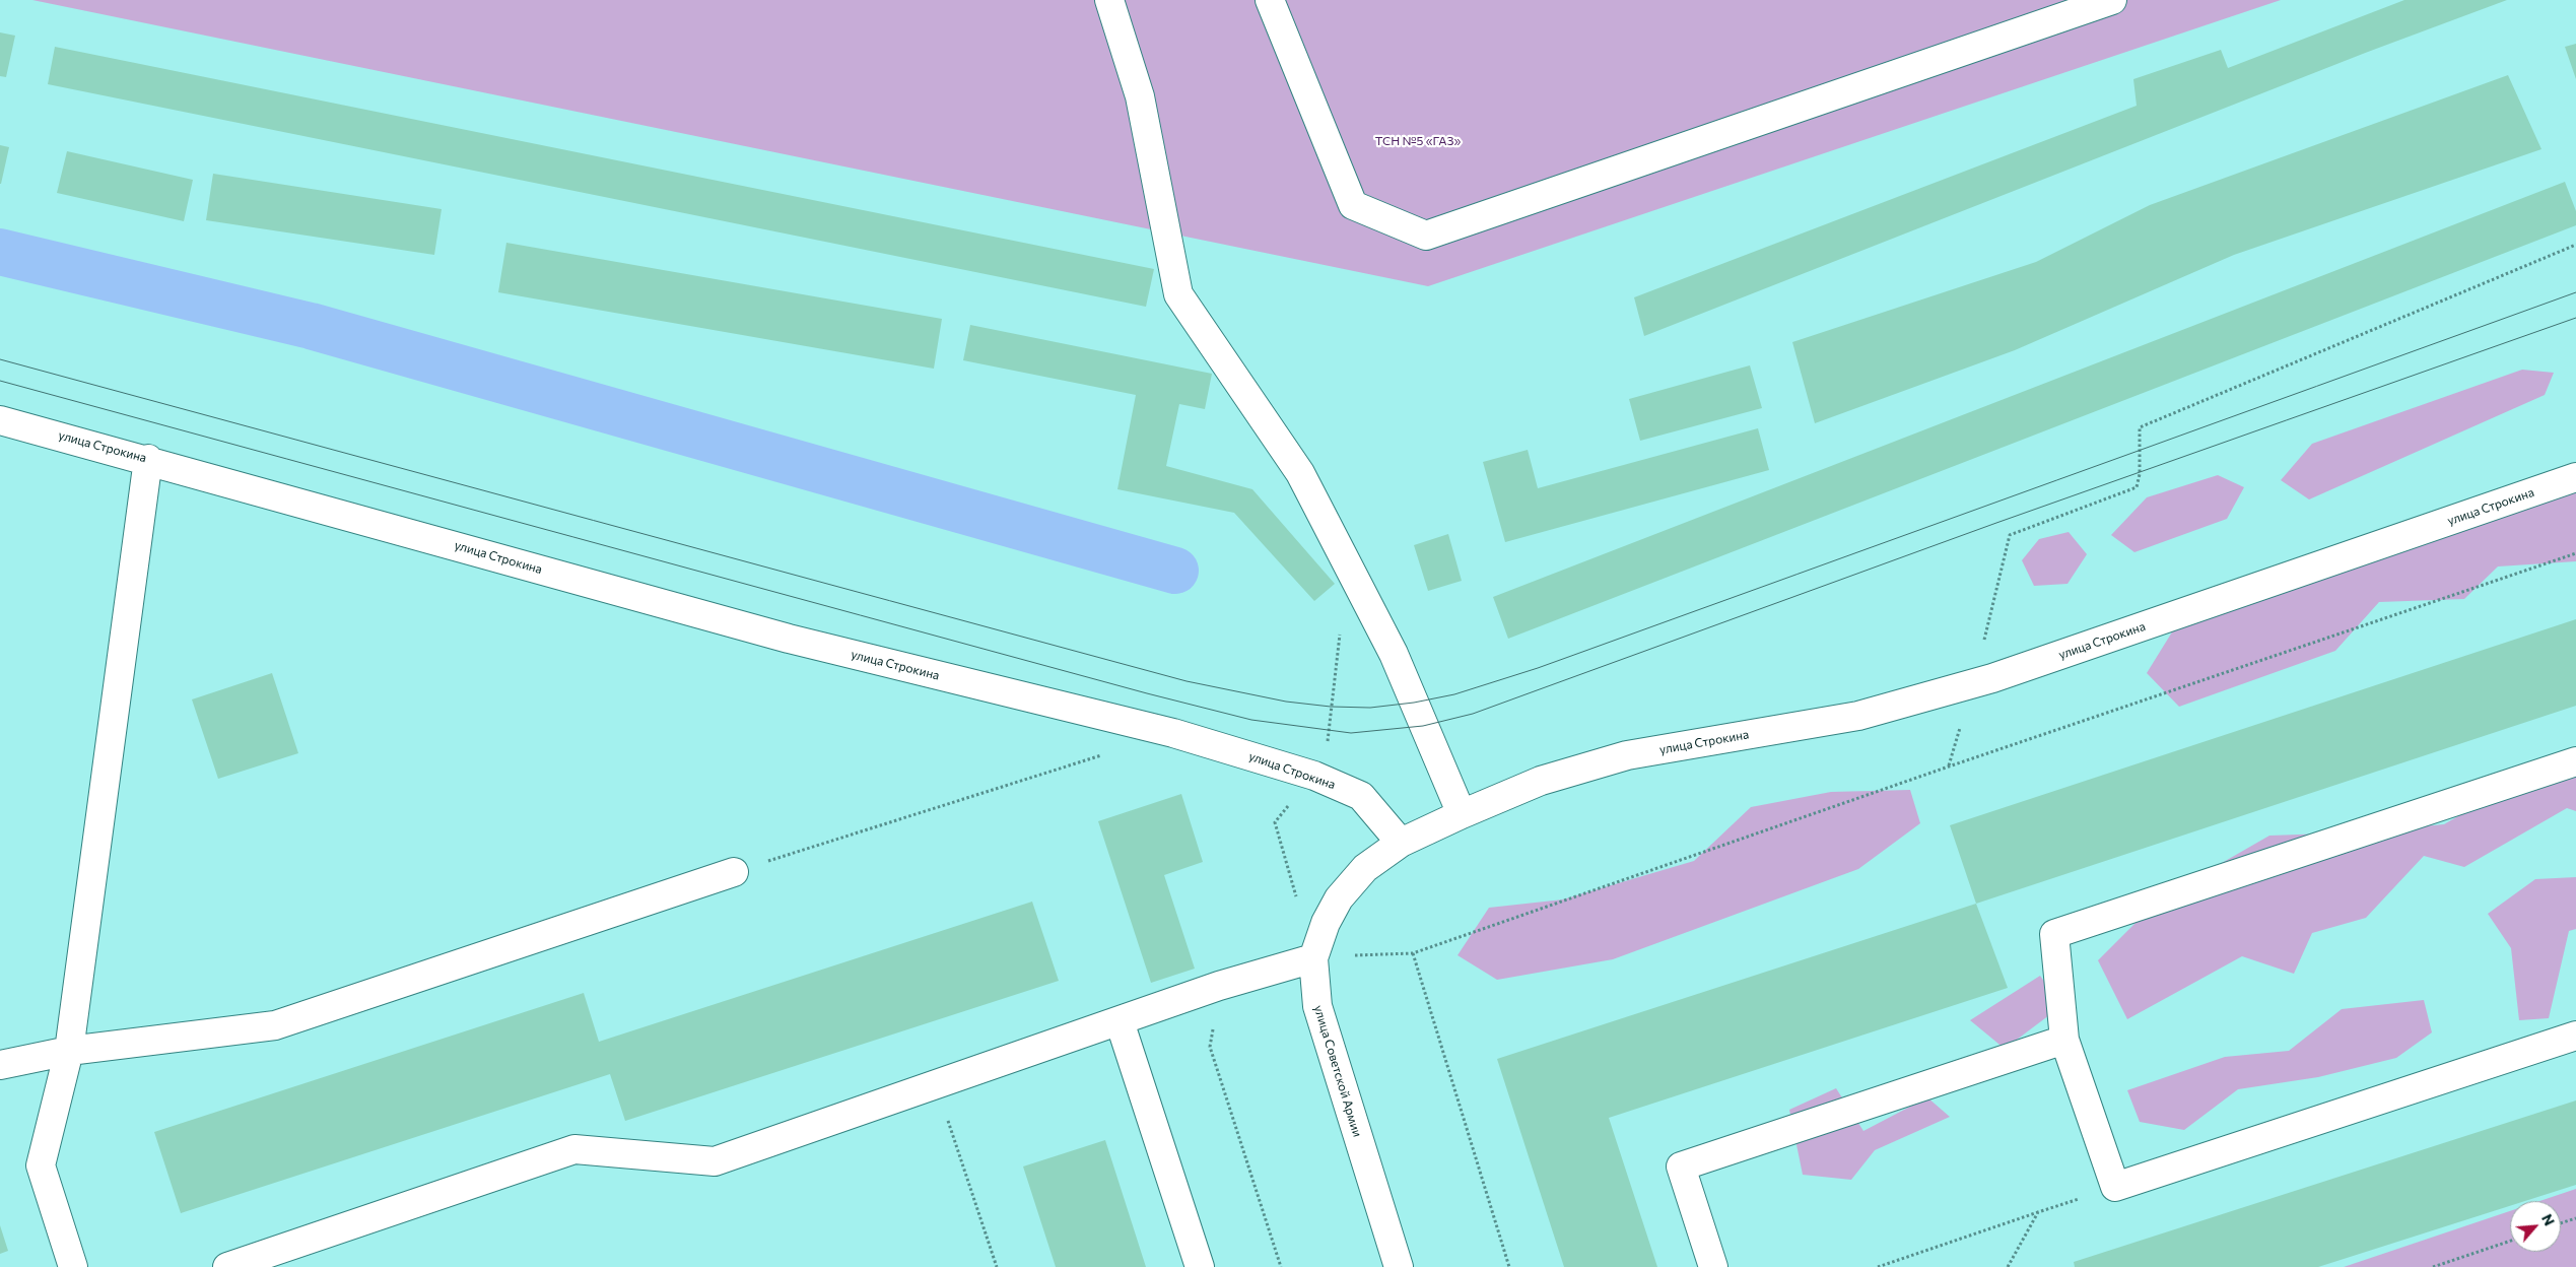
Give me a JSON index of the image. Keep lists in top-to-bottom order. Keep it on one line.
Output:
{"streets":{"street":["улица Строкина","улица Советской Армии"]},"crossings":[["улица Строкина","улица Советской Армии"]],"parks":["ТСН №5 «ГАЗ»"],"north":"top right"}
